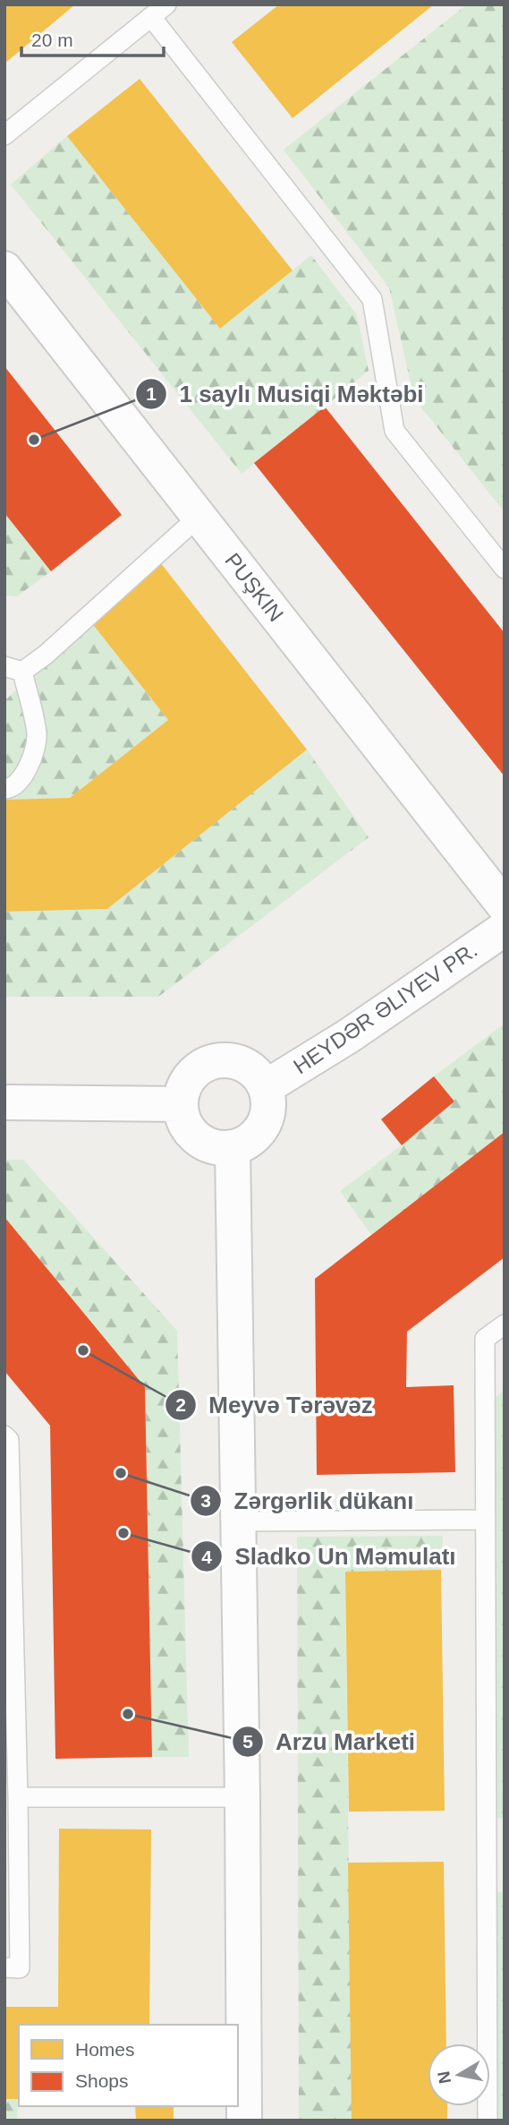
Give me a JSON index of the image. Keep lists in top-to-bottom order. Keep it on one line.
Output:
{"streets":{"street":["PUŞKIN","HEYDƏR ƏLIYEV PR."]},"places":["1 saylı Musiqi Məktəbi","Meyvə Tərəvəz","Zərgərlik dükanı","Sladko Un Məmulatı","Arzu Marketi"],"legend":["Homes","Shops"],"scale_bar":"20 m","north":"left"}
